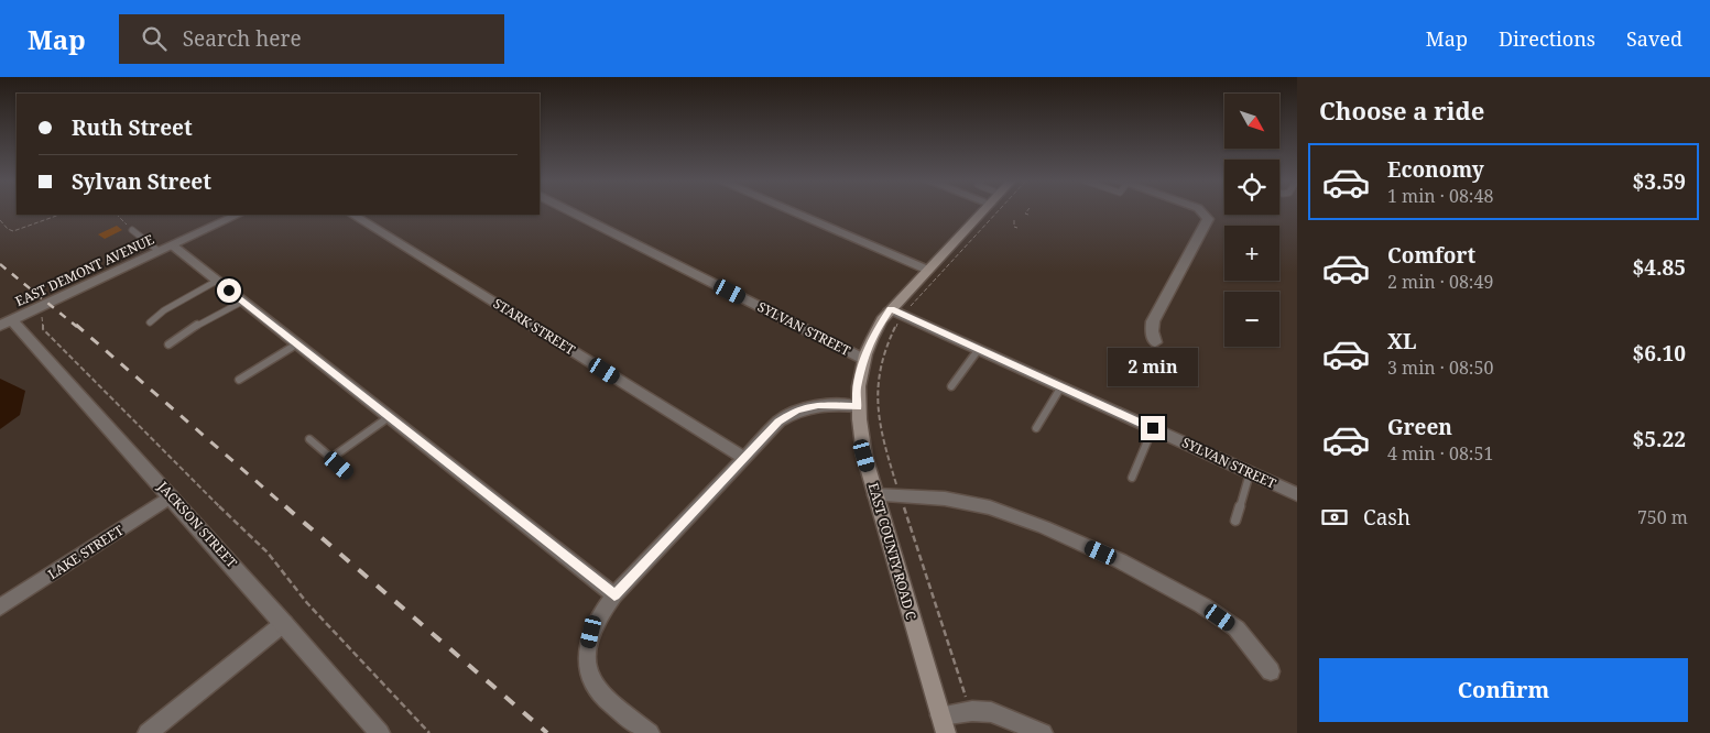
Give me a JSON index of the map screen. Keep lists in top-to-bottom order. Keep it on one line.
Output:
{"streets":{"main road":["EAST COUNTY ROAD C"],"street":["EAST DEMONT AVENUE","STARK STREET","SYLVAN STREET","JACKSON STREET","LAKE STREET"]},"crossings":[["EAST DEMONT AVENUE","JACKSON STREET"],["SYLVAN STREET","EAST COUNTY ROAD C"],["JACKSON STREET","LAKE STREET"]],"north":"bottom right","page":{"header":"Map","search":"Search here","nav":["Map","Directions","Saved"],"heading":"Choose a ride","map_buttons":["+","−"],"banner":["Ruth Street","Sylvan Street"],"list":[{"name":"Economy","note":"1 min · 08:48","value":"$3.59"},{"name":"Comfort","note":"2 min · 08:49","value":"$4.85"},{"name":"XL","note":"3 min · 08:50","value":"$6.10"},{"name":"Green","note":"4 min · 08:51","value":"$5.22"}],"bubble":"2 min","pay":["Cash","750 m"],"buttons":"Confirm"}}
